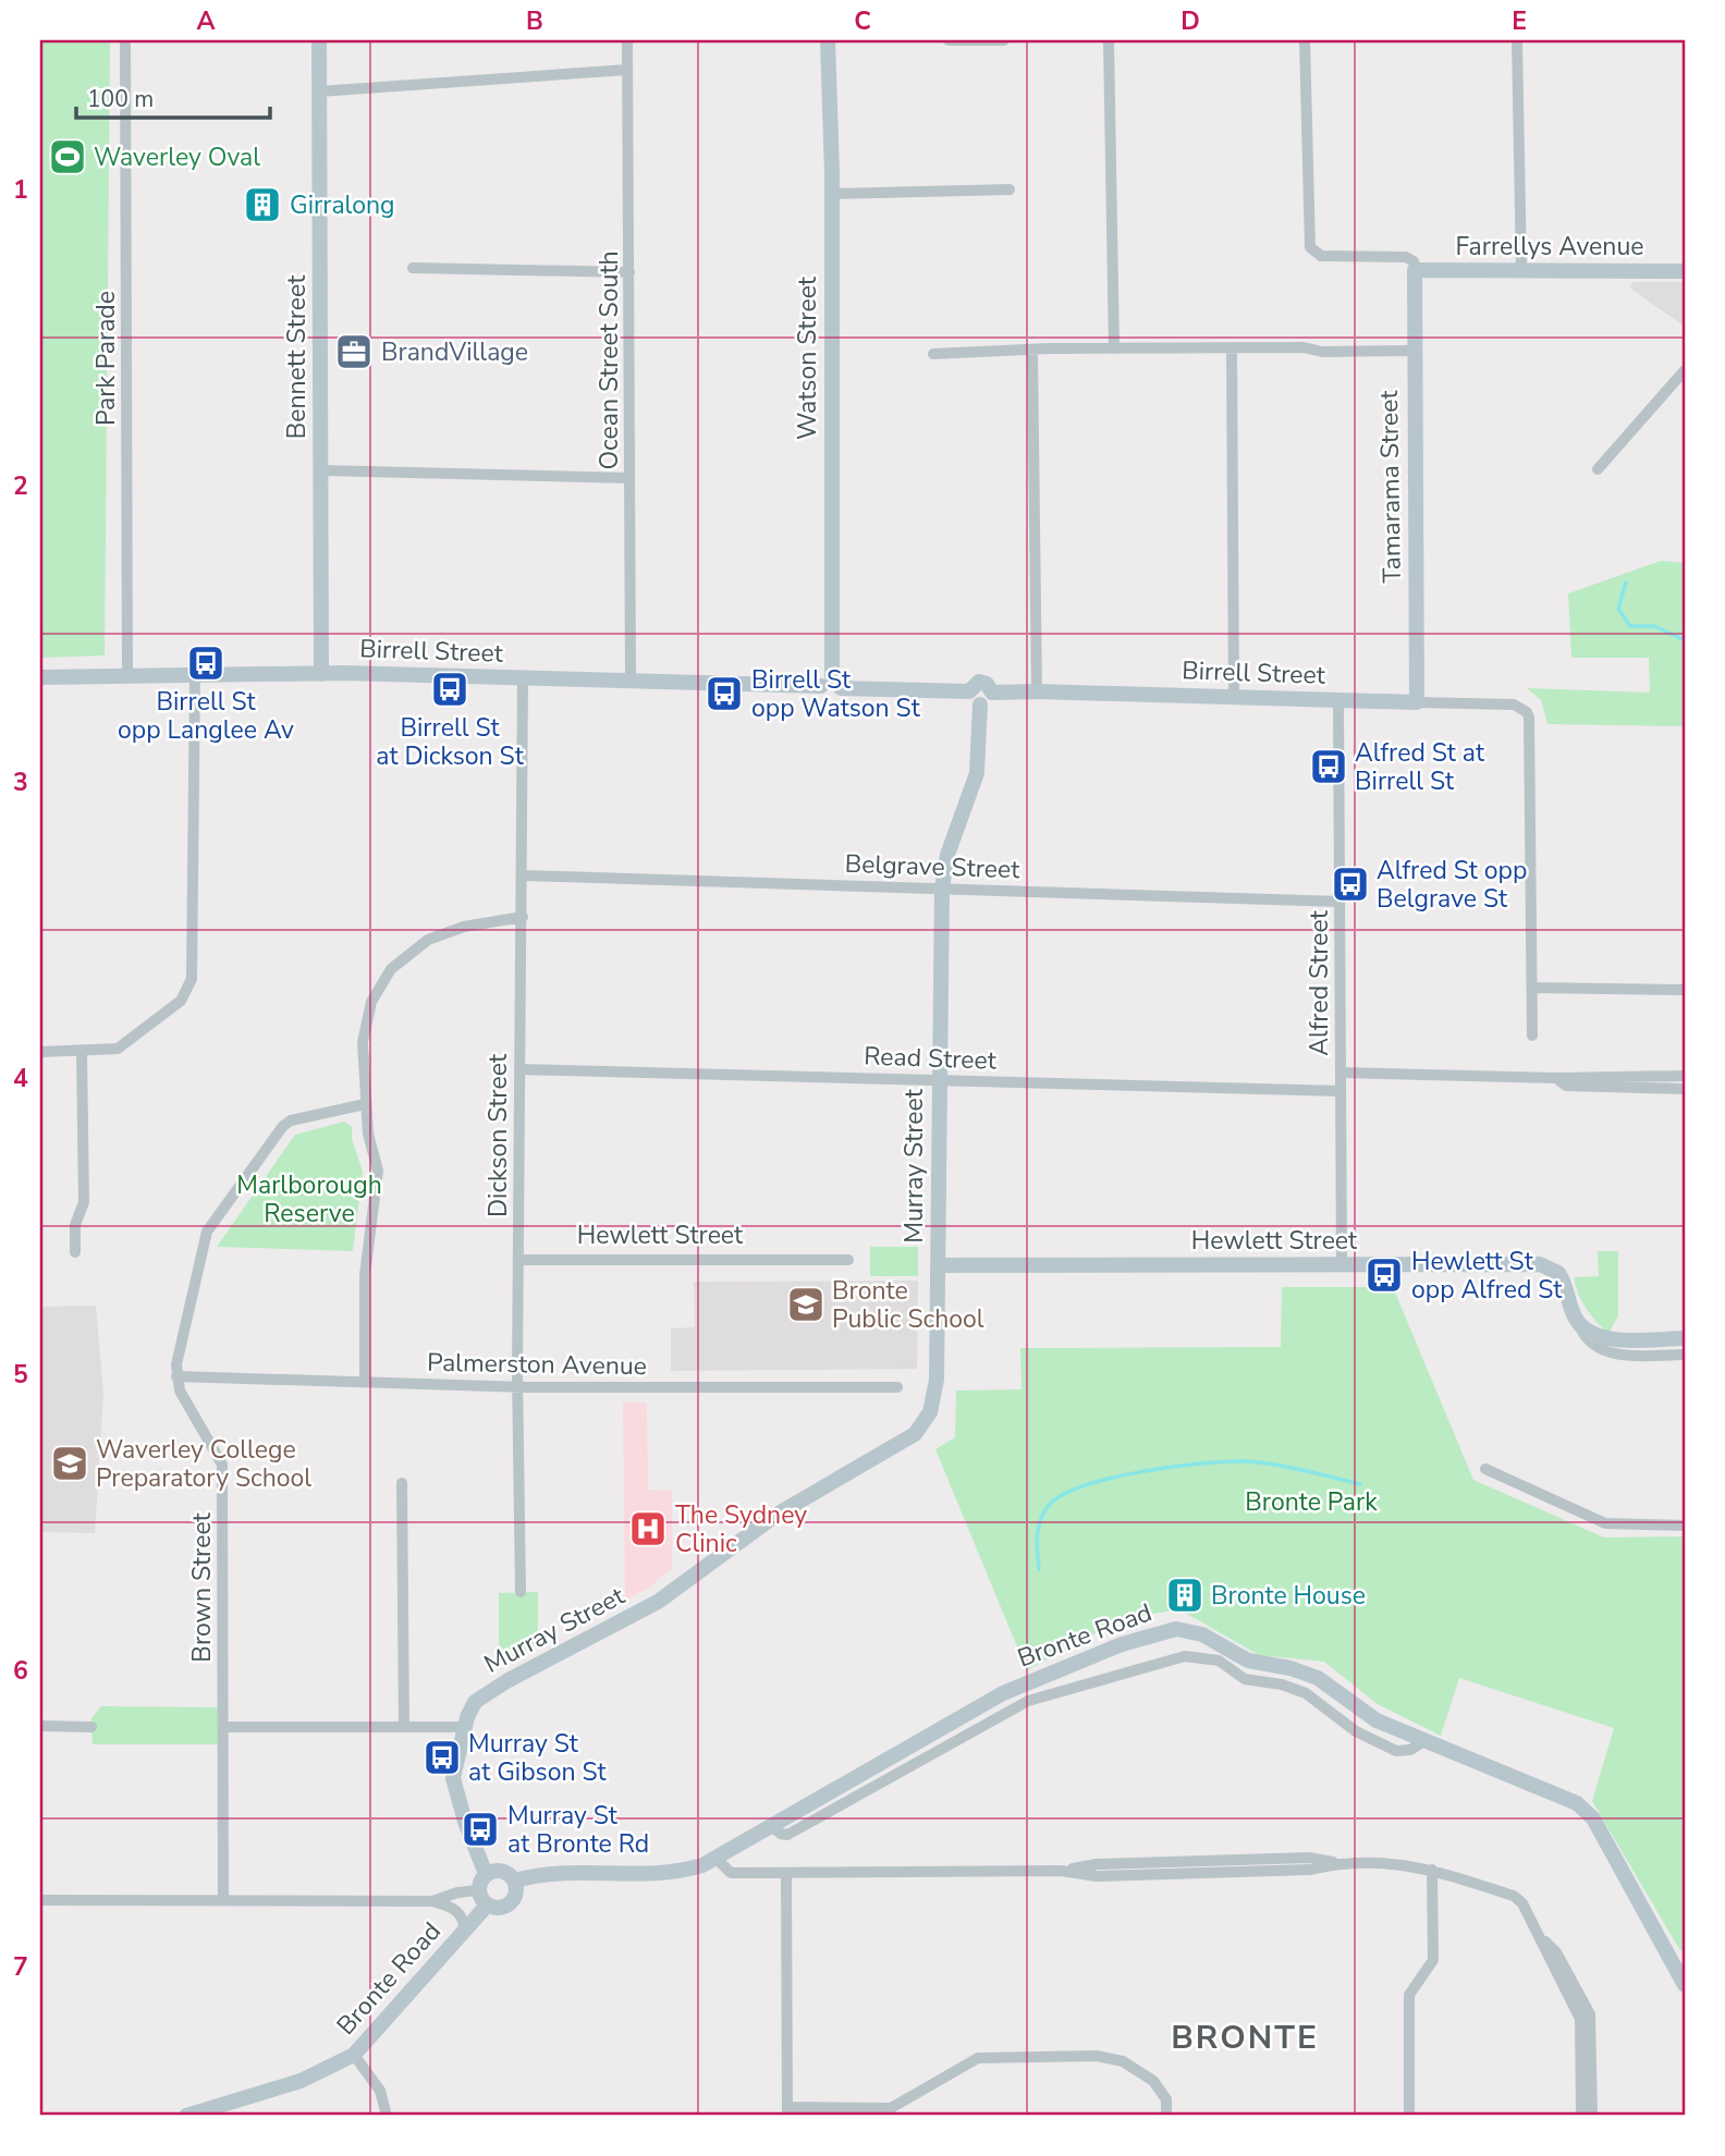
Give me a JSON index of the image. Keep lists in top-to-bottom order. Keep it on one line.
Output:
{"streets":{"street":["Farrellys Avenue","Bennett Street","Park Parade","Watson Street","Ocean Street South","Tamarama Street","Birrell Street","Belgrave Street","Alfred Street","Read Street","Dickson Street","Murray Street","Hewlett Street","Palmerston Avenue","Brown Street","Bronte Road"]},"crossings":[["Farrellys Avenue","Tamarama Street"],["Bennett Street","Birrell Street"],["Park Parade","Birrell Street"],["Watson Street","Birrell Street"],["Ocean Street South","Birrell Street"],["Tamarama Street","Birrell Street"],["Birrell Street","Alfred Street"],["Birrell Street","Dickson Street"],["Birrell Street","Murray Street"],["Belgrave Street","Alfred Street"],["Belgrave Street","Dickson Street"],["Belgrave Street","Murray Street"],["Alfred Street","Read Street"],["Alfred Street","Hewlett Street"],["Read Street","Dickson Street"],["Read Street","Murray Street"],["Dickson Street","Hewlett Street"],["Dickson Street","Palmerston Avenue"],["Murray Street","Hewlett Street"],["Murray Street","Bronte Road"],["Palmerston Avenue","Brown Street"]],"districts":["BRONTE"],"parks":["Marlborough Reserve","Bronte Park"],"places":{"sports":["Waverley Oval"],"building":["Girralong","Bronte House"],"office":["BrandVillage"],"bus stop":["Birrell St opp Langlee Av","Birrell St at Dickson St","Birrell St opp Watson St","Alfred St at Birrell St","Alfred St opp Belgrave St","Hewlett St opp Alfred St","Murray St at Gibson St","Murray St at Bronte Rd"],"school or university":["Bronte Public School","Waverley College Preparatory School"],"hospital":["The Sydney Clinic"]},"scale_bar":"100 m","grid":{"columns":["A","B","C","D","E"],"rows":["1","2","3","4","5","6","7"]}}
